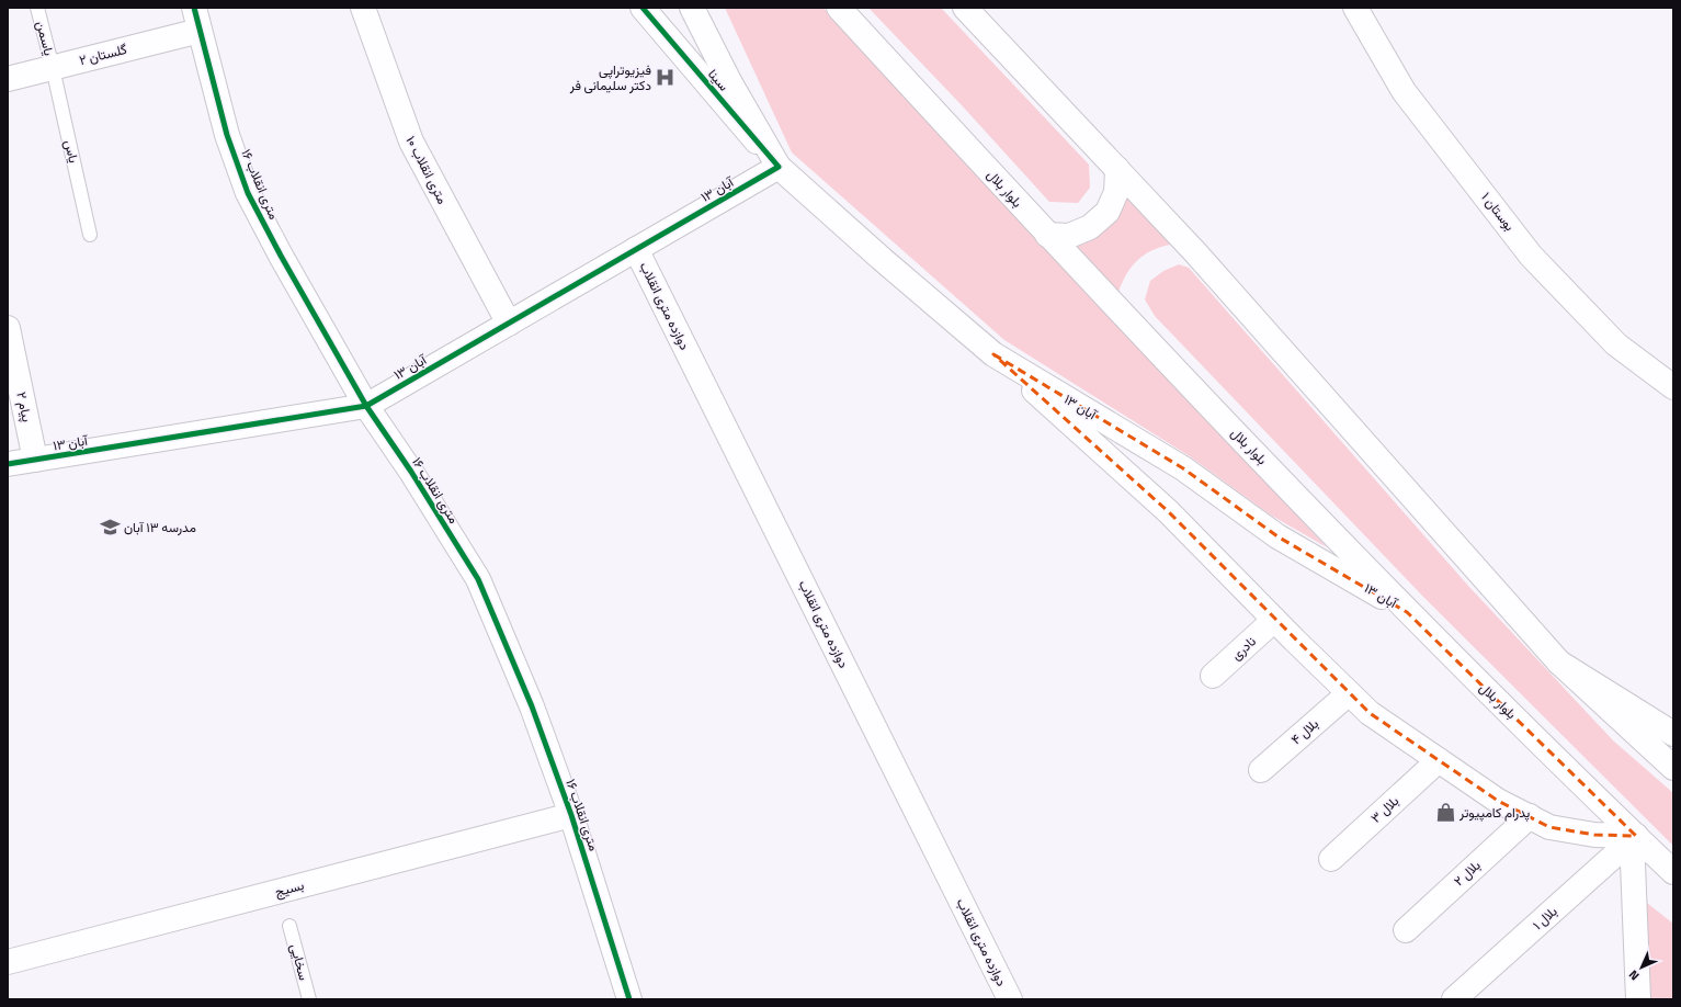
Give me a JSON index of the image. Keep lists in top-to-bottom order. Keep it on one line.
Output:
{"streets":{"street":["گلستان ۲","سینا","۱۰ متری انقلاب","۱۶ متری انقلاب","بلوار بلال","۱۳ آبان","بوستان ۱","دوازده متری انقلاب","پیام ۲","نادری","بلال ۴","بلال ۳","بلال ۲","بسیج","بلال ۱"],"lane":["یاسمن","یاس","سخایی"]},"crossings":[["یاسمن","گلستان ۲"],["یاسمن","یاس"],["گلستان ۲","یاس"],["گلستان ۲","۱۶ متری انقلاب"],["سینا","۱۳ آبان"],["۱۰ متری انقلاب","۱۳ آبان"],["۱۶ متری انقلاب","۱۳ آبان"],["۱۶ متری انقلاب","بسیج"],["بلوار بلال","۱۳ آبان"],["بلوار بلال","بلال ۱"],["۱۳ آبان","دوازده متری انقلاب"],["۱۳ آبان","پیام ۲"]],"places":{"hospital":["فیزیوتراپی دکتر سلیمانی فر"],"school or university":["مدرسه ۱۳ آبان"],"shop":["پدرام کامپیوتر"]},"north":"bottom left"}
